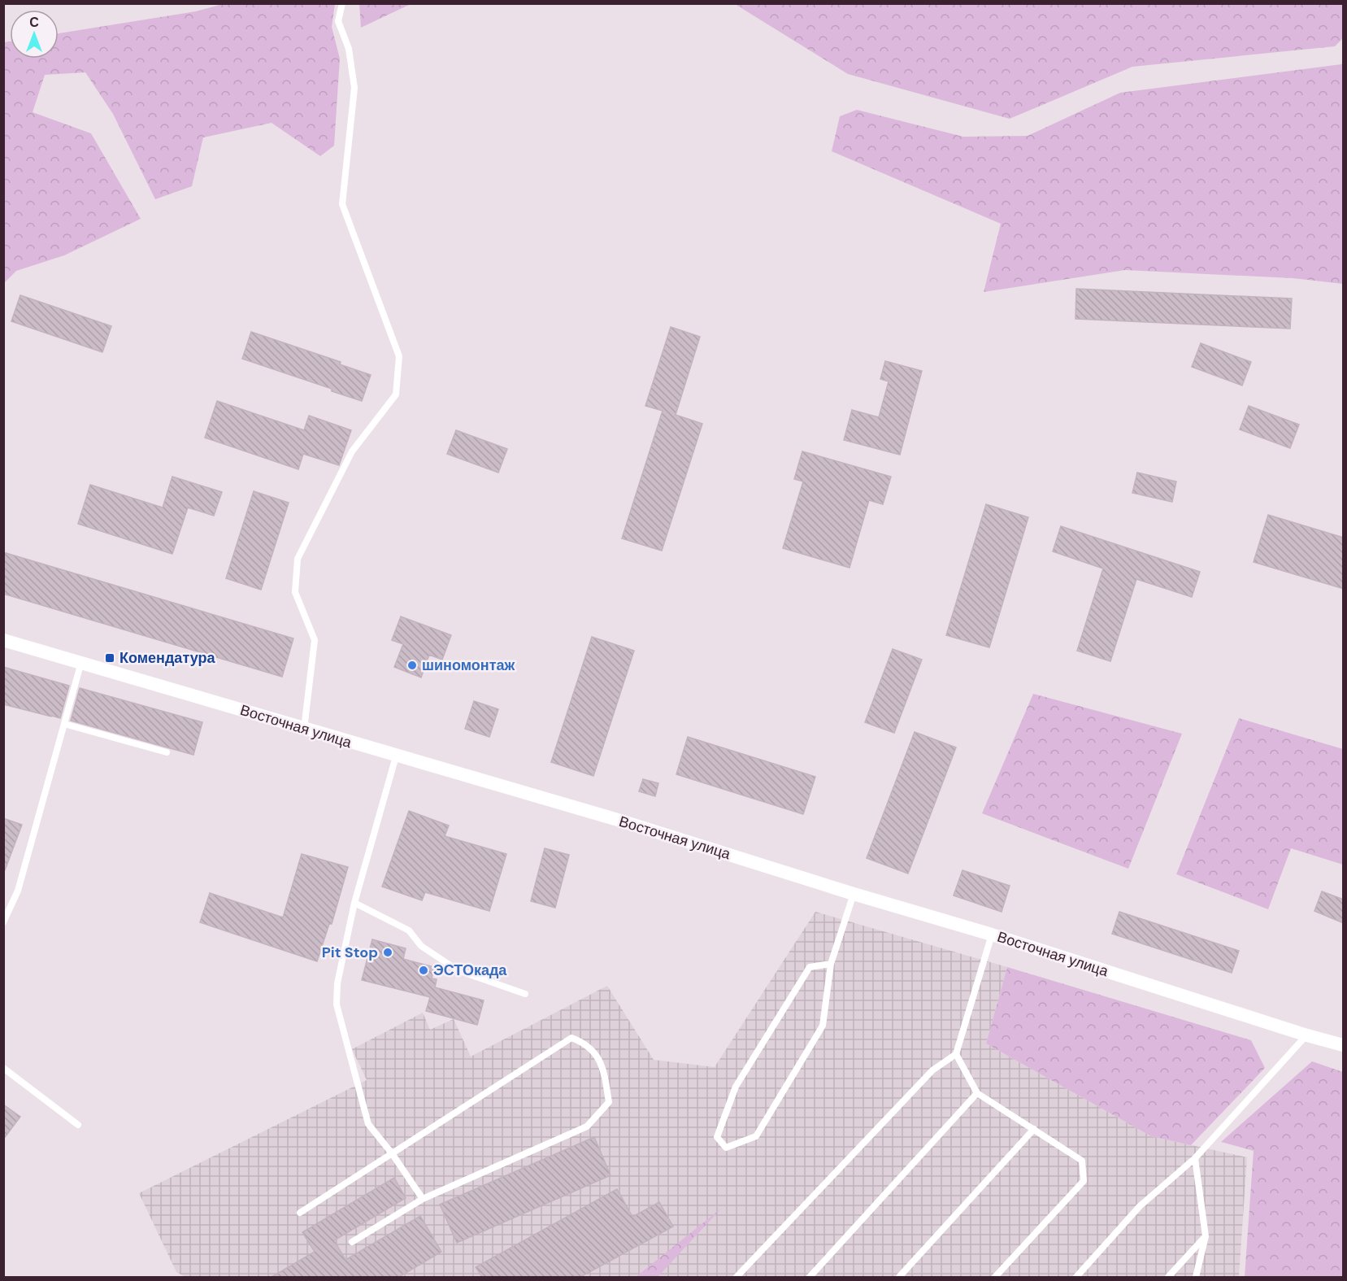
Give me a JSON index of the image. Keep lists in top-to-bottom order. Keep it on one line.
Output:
{"streets":{"street":["Восточная улица"]},"places":{"transit":["Комендатура"],"other":["шиномонтаж","Pit Stop","ЭСТОкада"]},"north":"top"}
